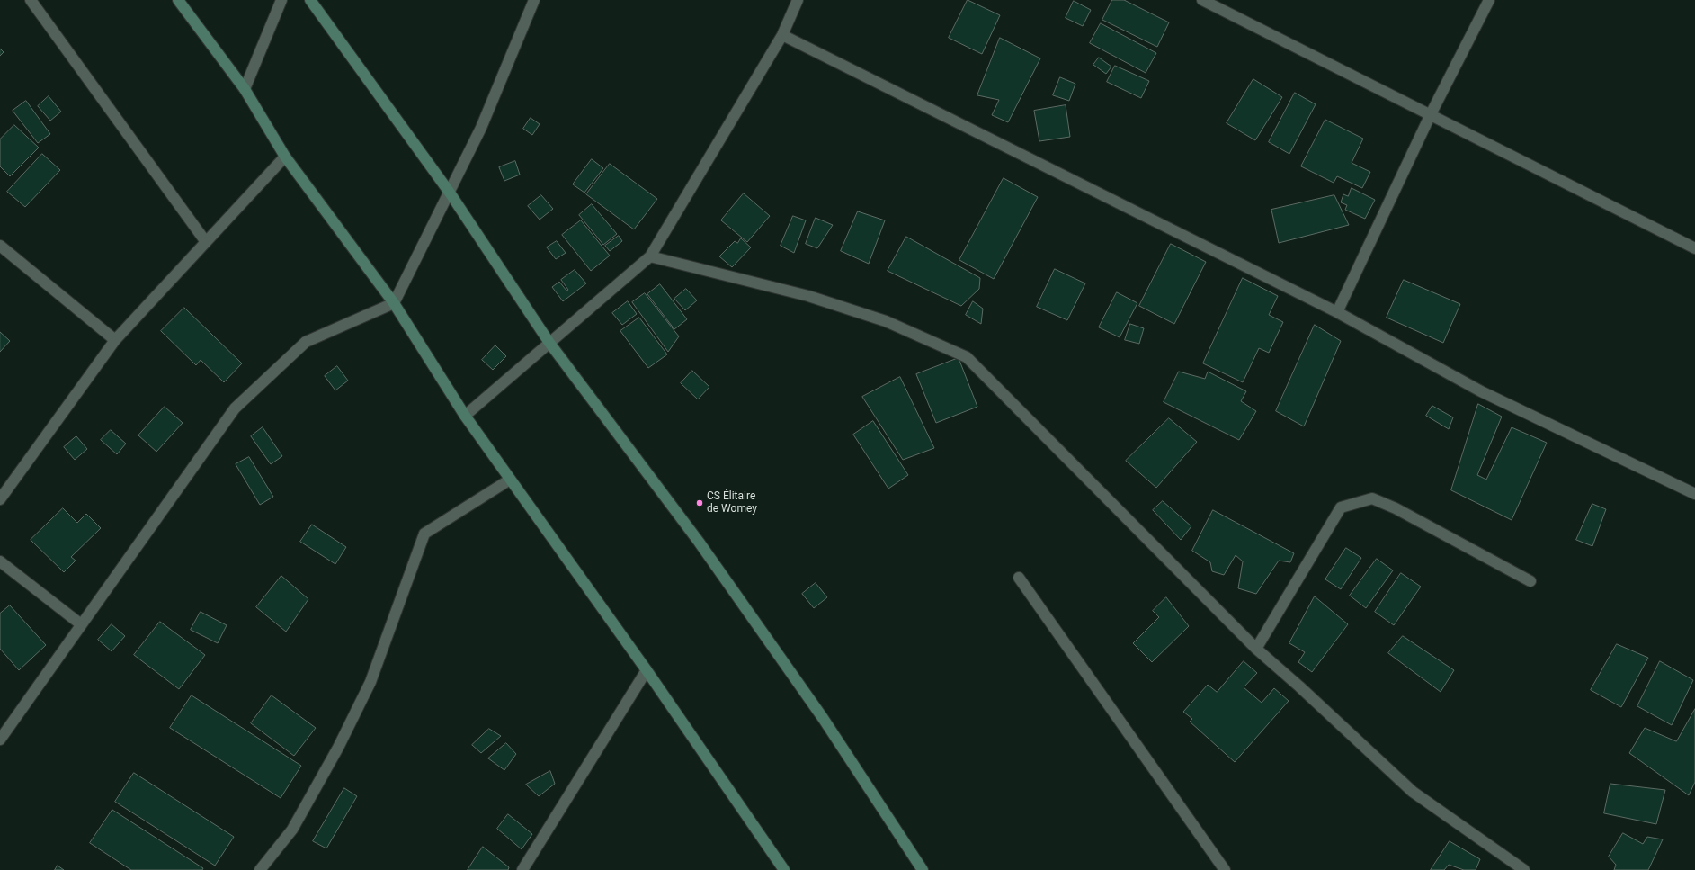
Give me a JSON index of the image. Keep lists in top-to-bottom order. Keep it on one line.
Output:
{"places":["CS Élitaire de Womey"]}
